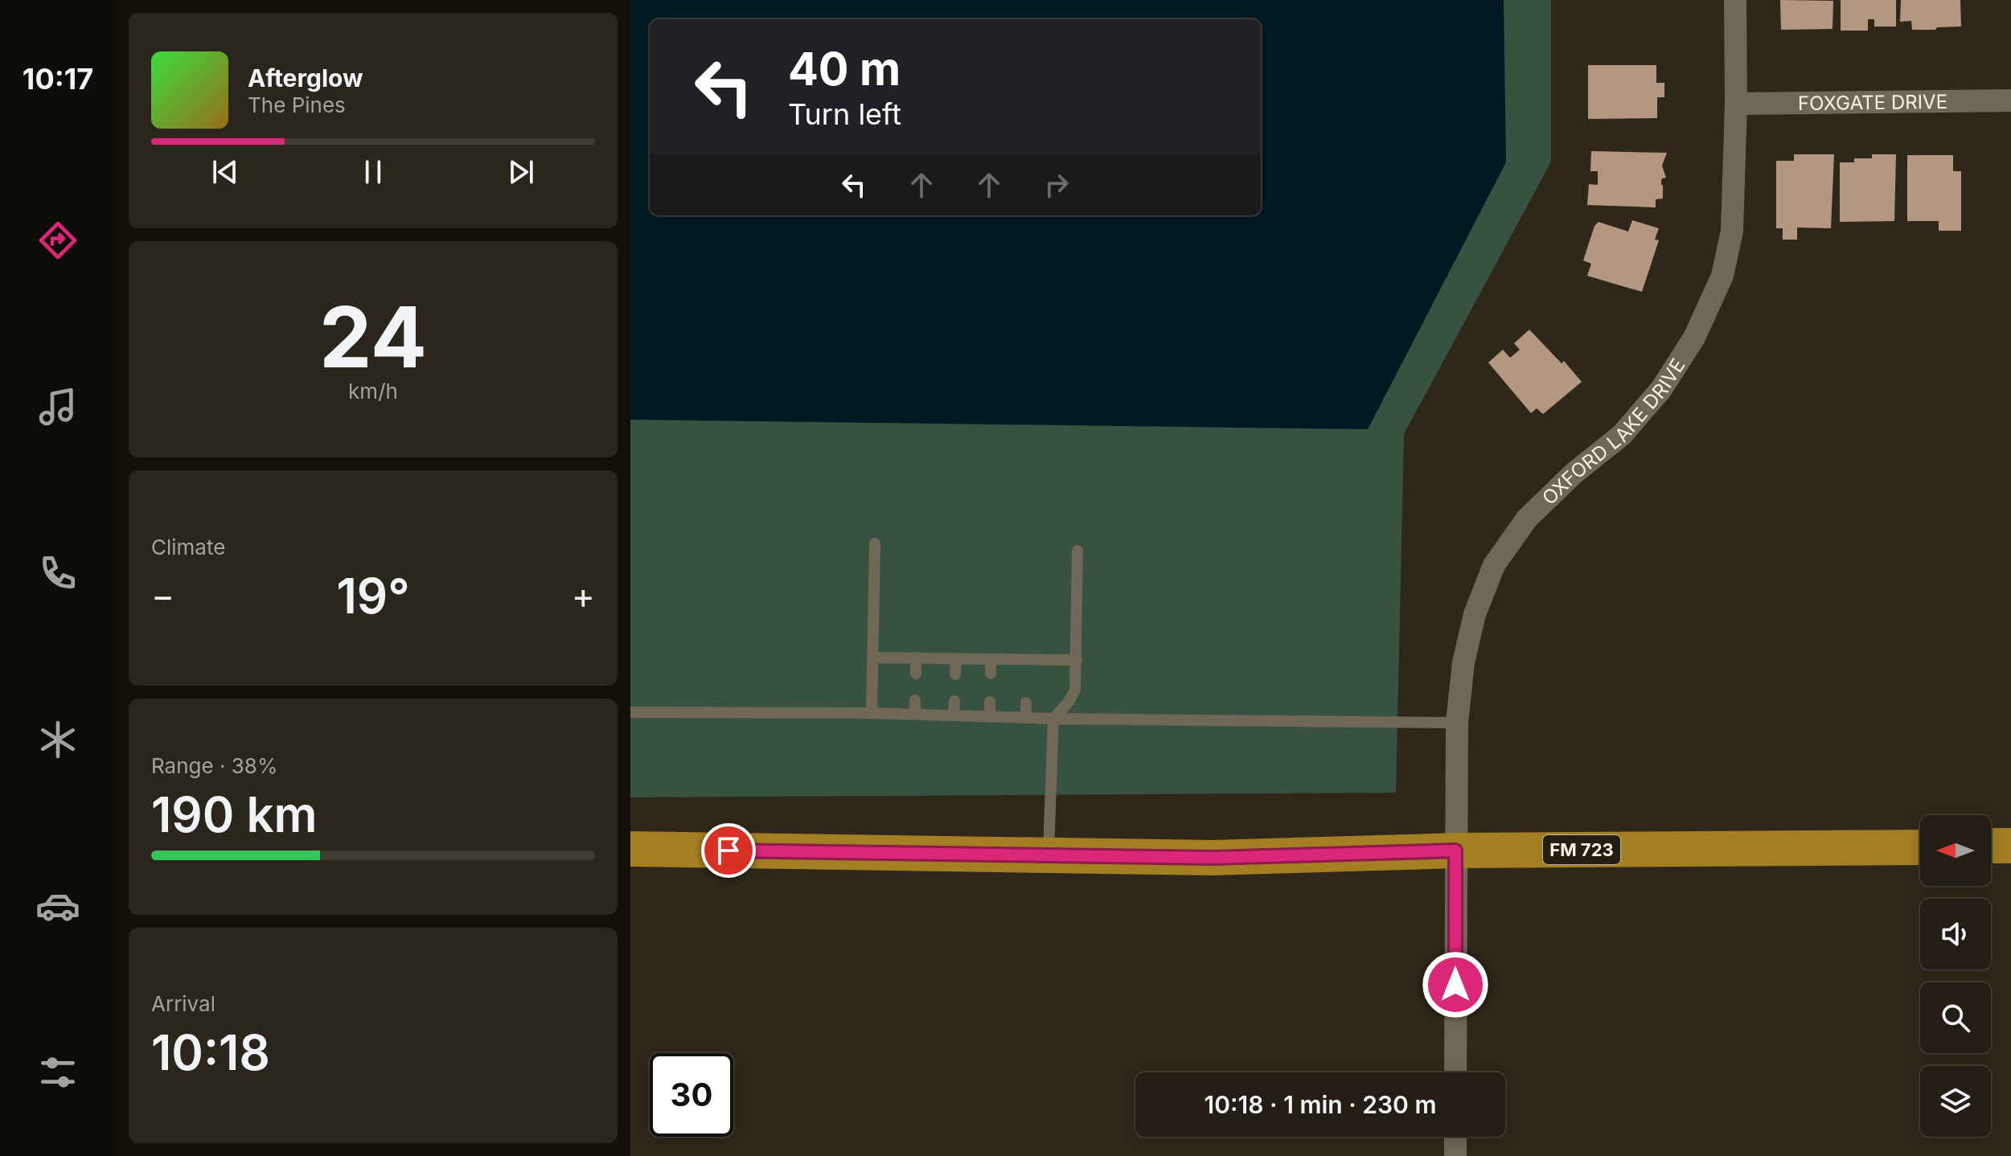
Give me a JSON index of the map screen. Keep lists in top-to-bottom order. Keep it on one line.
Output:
{"streets":{"main road":["FM 723"],"street":["FOXGATE DRIVE","OXFORD LAKE DRIVE"]},"crossings":[["FOXGATE DRIVE","OXFORD LAKE DRIVE"],["OXFORD LAKE DRIVE","FM 723"]],"north":"left","page":{"tabs":"10:17","turn":["40 m","Turn left"],"song":["Afterglow","The Pines"],"tile":[["24","km/h"],"Climate",["Range · 38%","190 km"],["Arrival","10:18"]],"heat":["−","19°","+"],"limit":"30","trip":"10:18 · 1 min · 230 m"}}
